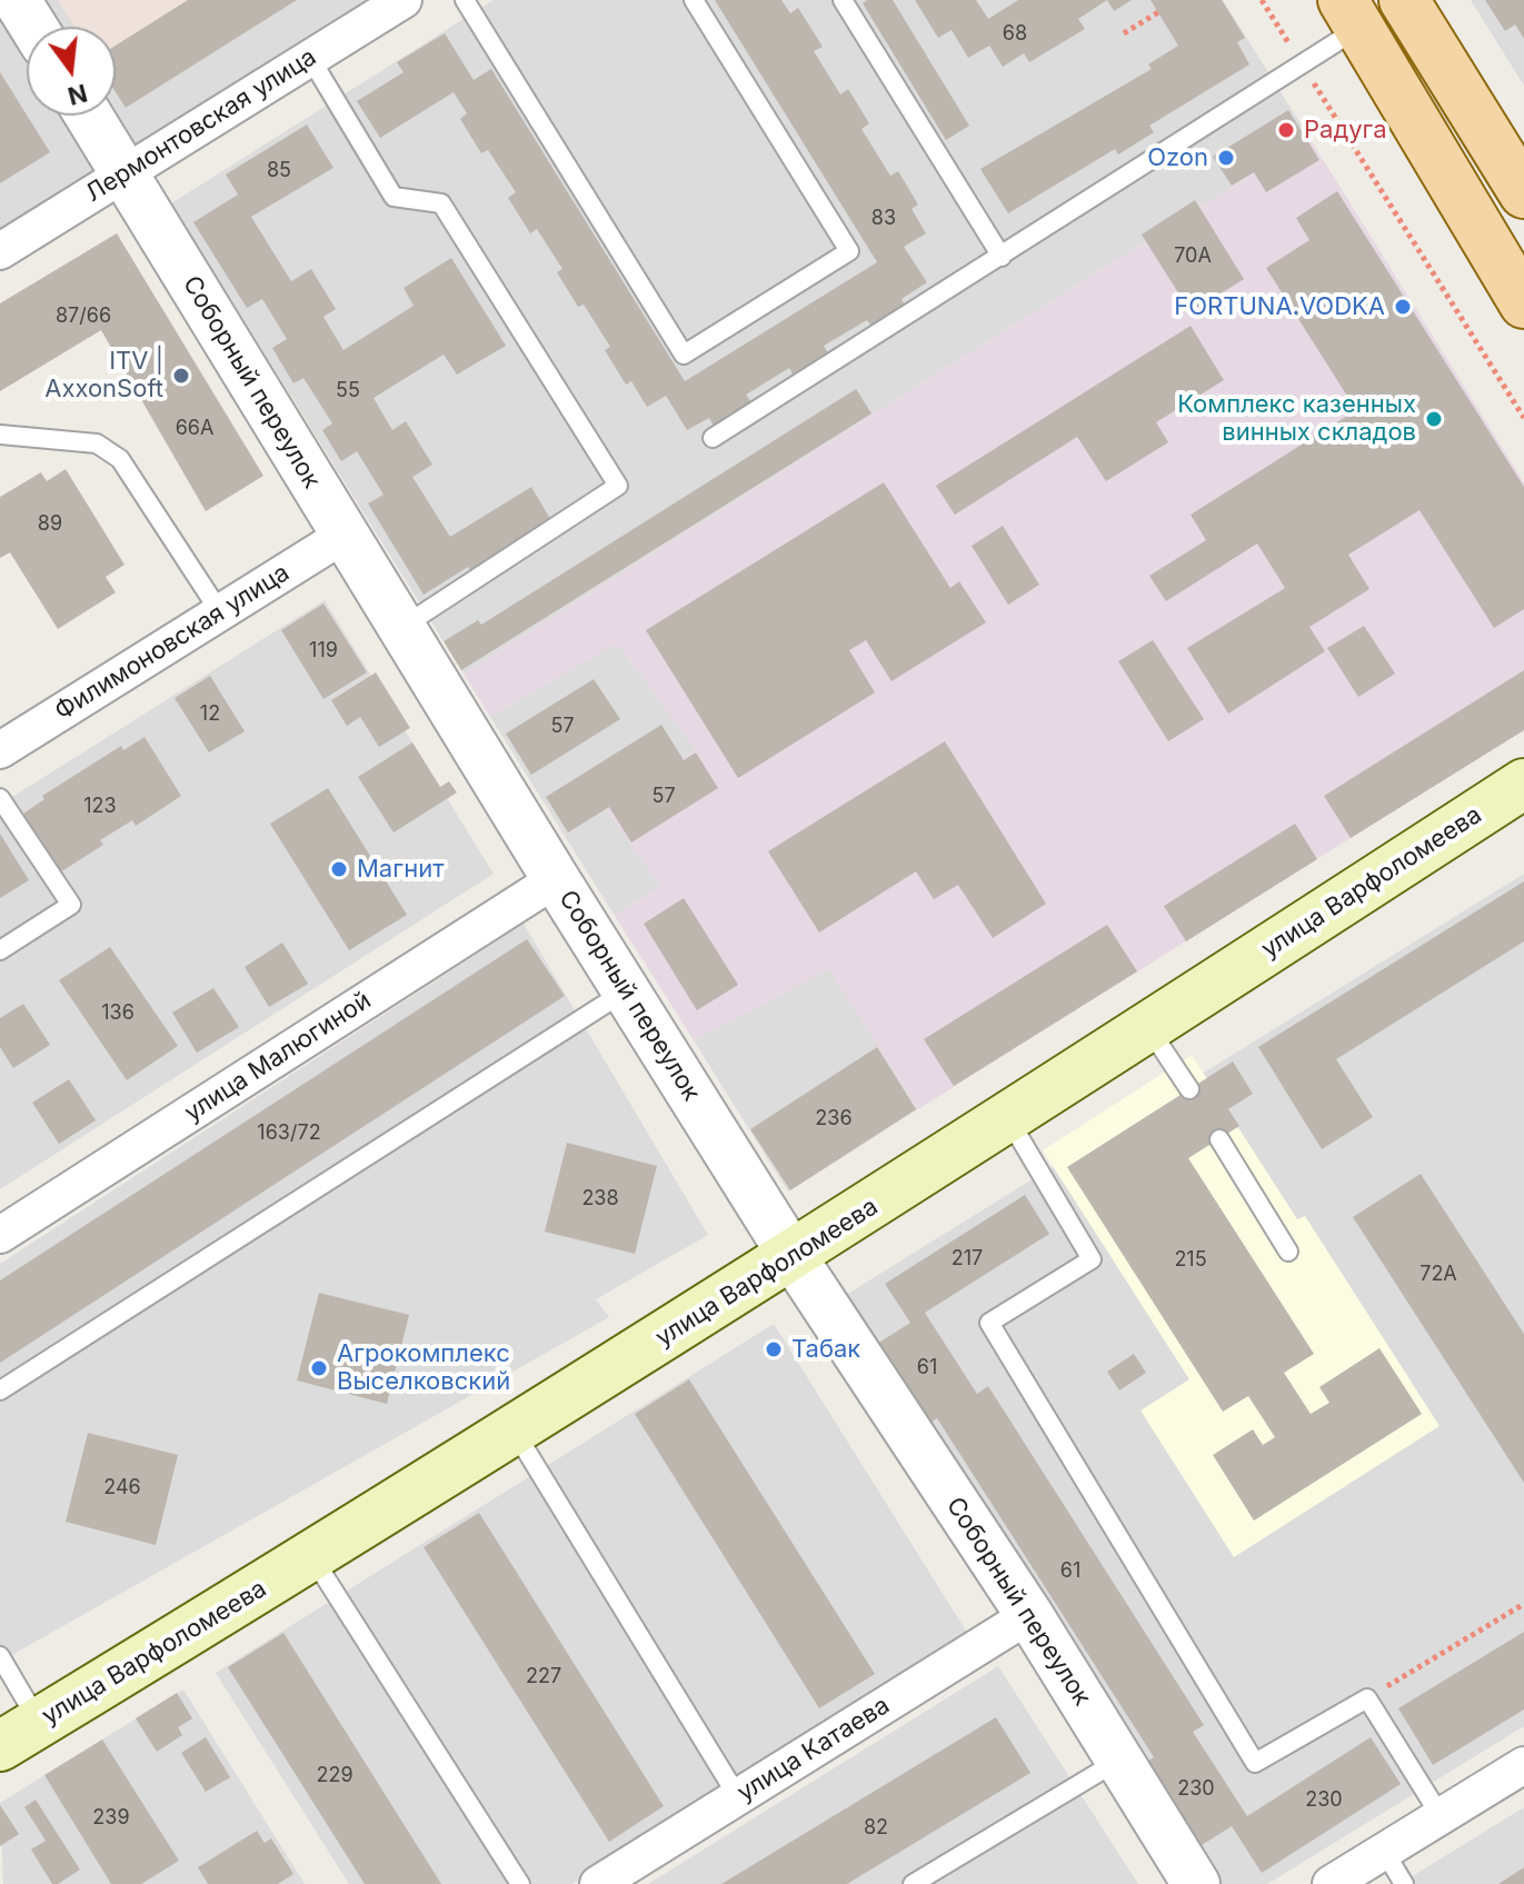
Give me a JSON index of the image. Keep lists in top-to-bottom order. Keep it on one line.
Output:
{"streets":{"main road":["улица Варфоломеева"],"street":["Лермонтовская улица","Соборный переулок","Филимоновская улица","улица Малюгиной","улица Катаева"]},"crossings":[["Лермонтовская улица","Соборный переулок"],["Соборный переулок","Филимоновская улица"],["Соборный переулок","улица Варфоломеева"],["Соборный переулок","улица Малюгиной"],["Соборный переулок","улица Катаева"]],"places":["Радуга","Ozon","FORTUNA.VODKA","ITV | AxxonSoft","Комплекс казенных винных складов","Магнит","Табак","Агрокомплекс Выселковский"],"house_numbers":["68","85","83","70А","87/66","55","66А","89","119","12","57","57","123","136","236","163/72","238","217","215","72А","61","246","61","227","229","230","230","239","82"],"north":"bottom"}
